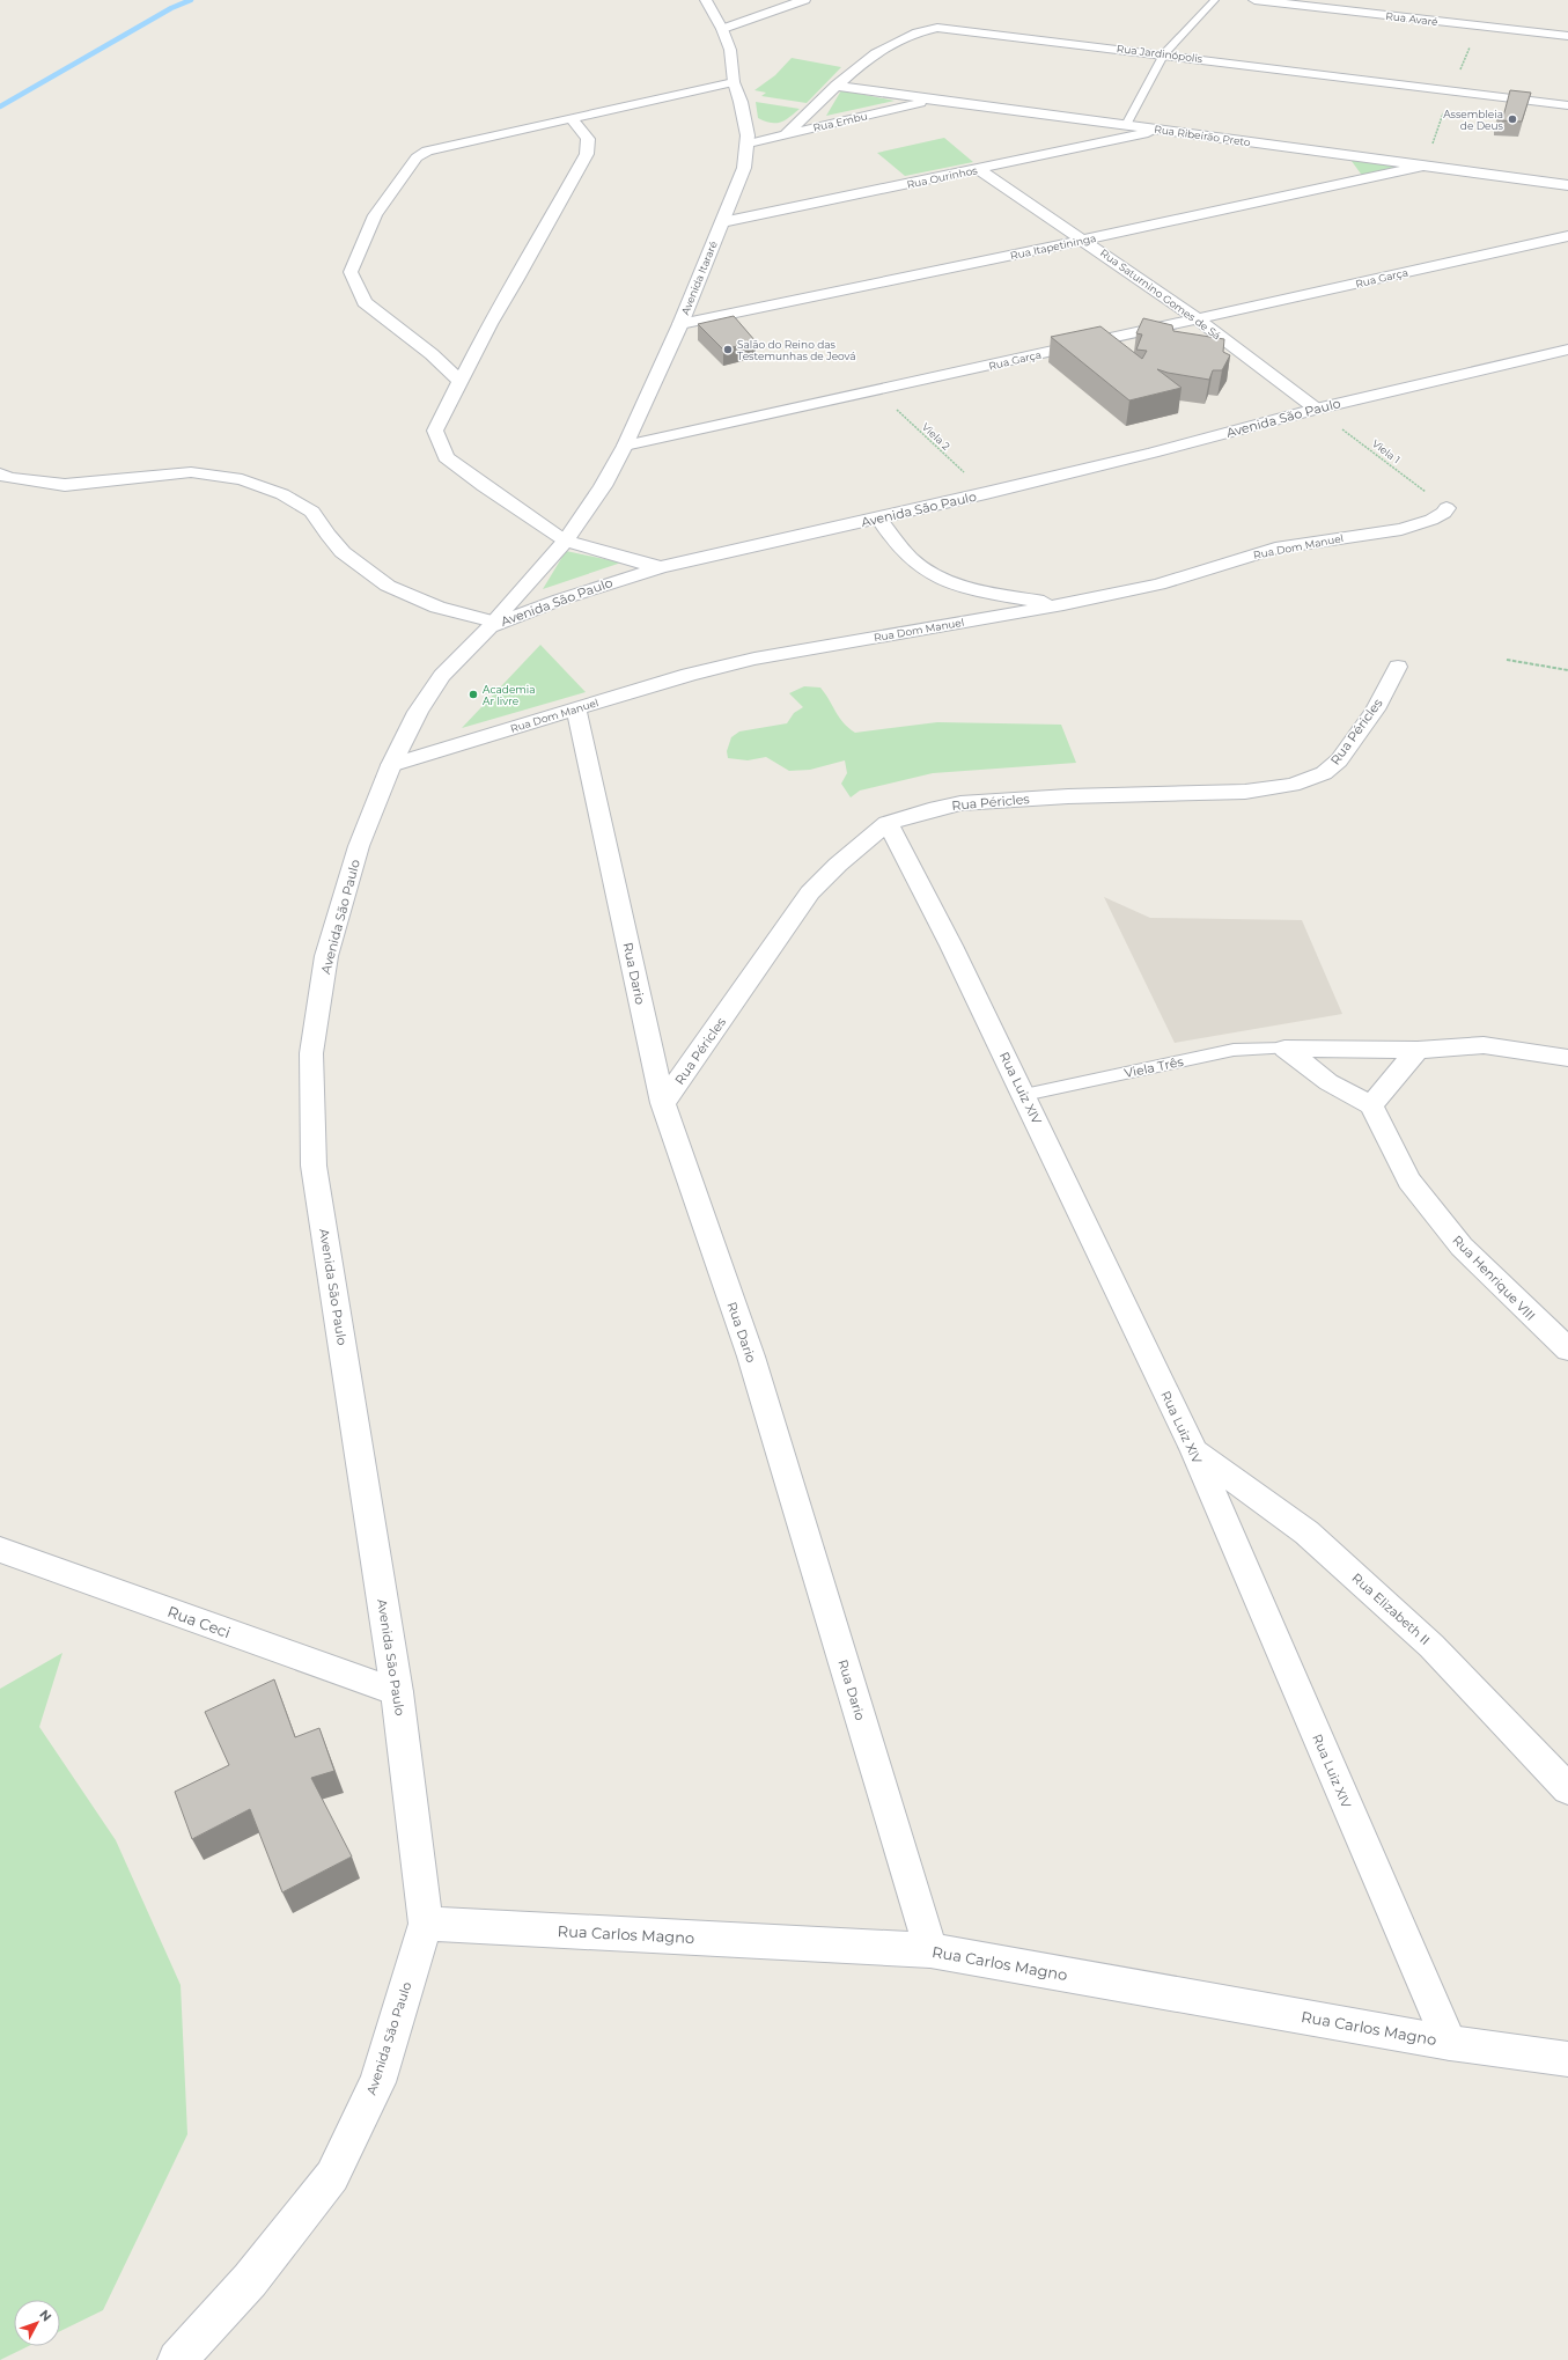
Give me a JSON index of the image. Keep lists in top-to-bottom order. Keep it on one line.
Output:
{"streets":{"street":["Rua Avaré","Rua Jardinópolis","Rua Embu","Rua Ribeirão Preto","Rua Ourinhos","Rua Itapetininga","Avenida Itararé","Rua Garça","Rua Saturnino Gomes de Sá","Avenida São Paulo","Rua Dom Manuel","Rua Péricles","Rua Dario","Rua Luiz XIV","Rua Henrique VIII","Rua Elizabeth II","Rua Ceci","Rua Carlos Magno"],"lane":["Viela Três"],"path":["Viela 2","Viela 1"]},"crossings":[["Rua Jardinópolis","Rua Embu"],["Rua Jardinópolis","Rua Ribeirão Preto"],["Rua Embu","Rua Ribeirão Preto"],["Rua Embu","Avenida Itararé"],["Rua Ribeirão Preto","Rua Ourinhos"],["Rua Ribeirão Preto","Rua Itapetininga"],["Rua Ourinhos","Avenida Itararé"],["Rua Ourinhos","Rua Saturnino Gomes de Sá"],["Rua Itapetininga","Avenida Itararé"],["Rua Itapetininga","Rua Saturnino Gomes de Sá"],["Avenida Itararé","Rua Garça"],["Avenida Itararé","Avenida São Paulo"],["Rua Garça","Rua Saturnino Gomes de Sá"],["Rua Garça","Viela 2"],["Rua Saturnino Gomes de Sá","Avenida São Paulo"],["Rua Saturnino Gomes de Sá","Viela 1"],["Avenida São Paulo","Viela 2"],["Avenida São Paulo","Viela 1"],["Avenida São Paulo","Rua Dom Manuel"],["Avenida São Paulo","Rua Ceci"],["Avenida São Paulo","Rua Carlos Magno"],["Viela 1","Rua Dom Manuel"],["Rua Dom Manuel","Rua Dario"],["Rua Péricles","Rua Dario"],["Rua Péricles","Rua Luiz XIV"],["Rua Dario","Rua Carlos Magno"],["Viela Três","Rua Luiz XIV"],["Rua Luiz XIV","Rua Elizabeth II"],["Rua Luiz XIV","Rua Carlos Magno"]],"places":["Assembleia de Deus","Salão do Reino das Testemunhas de Jeová","Academia Ar livre"],"north":"top right"}
